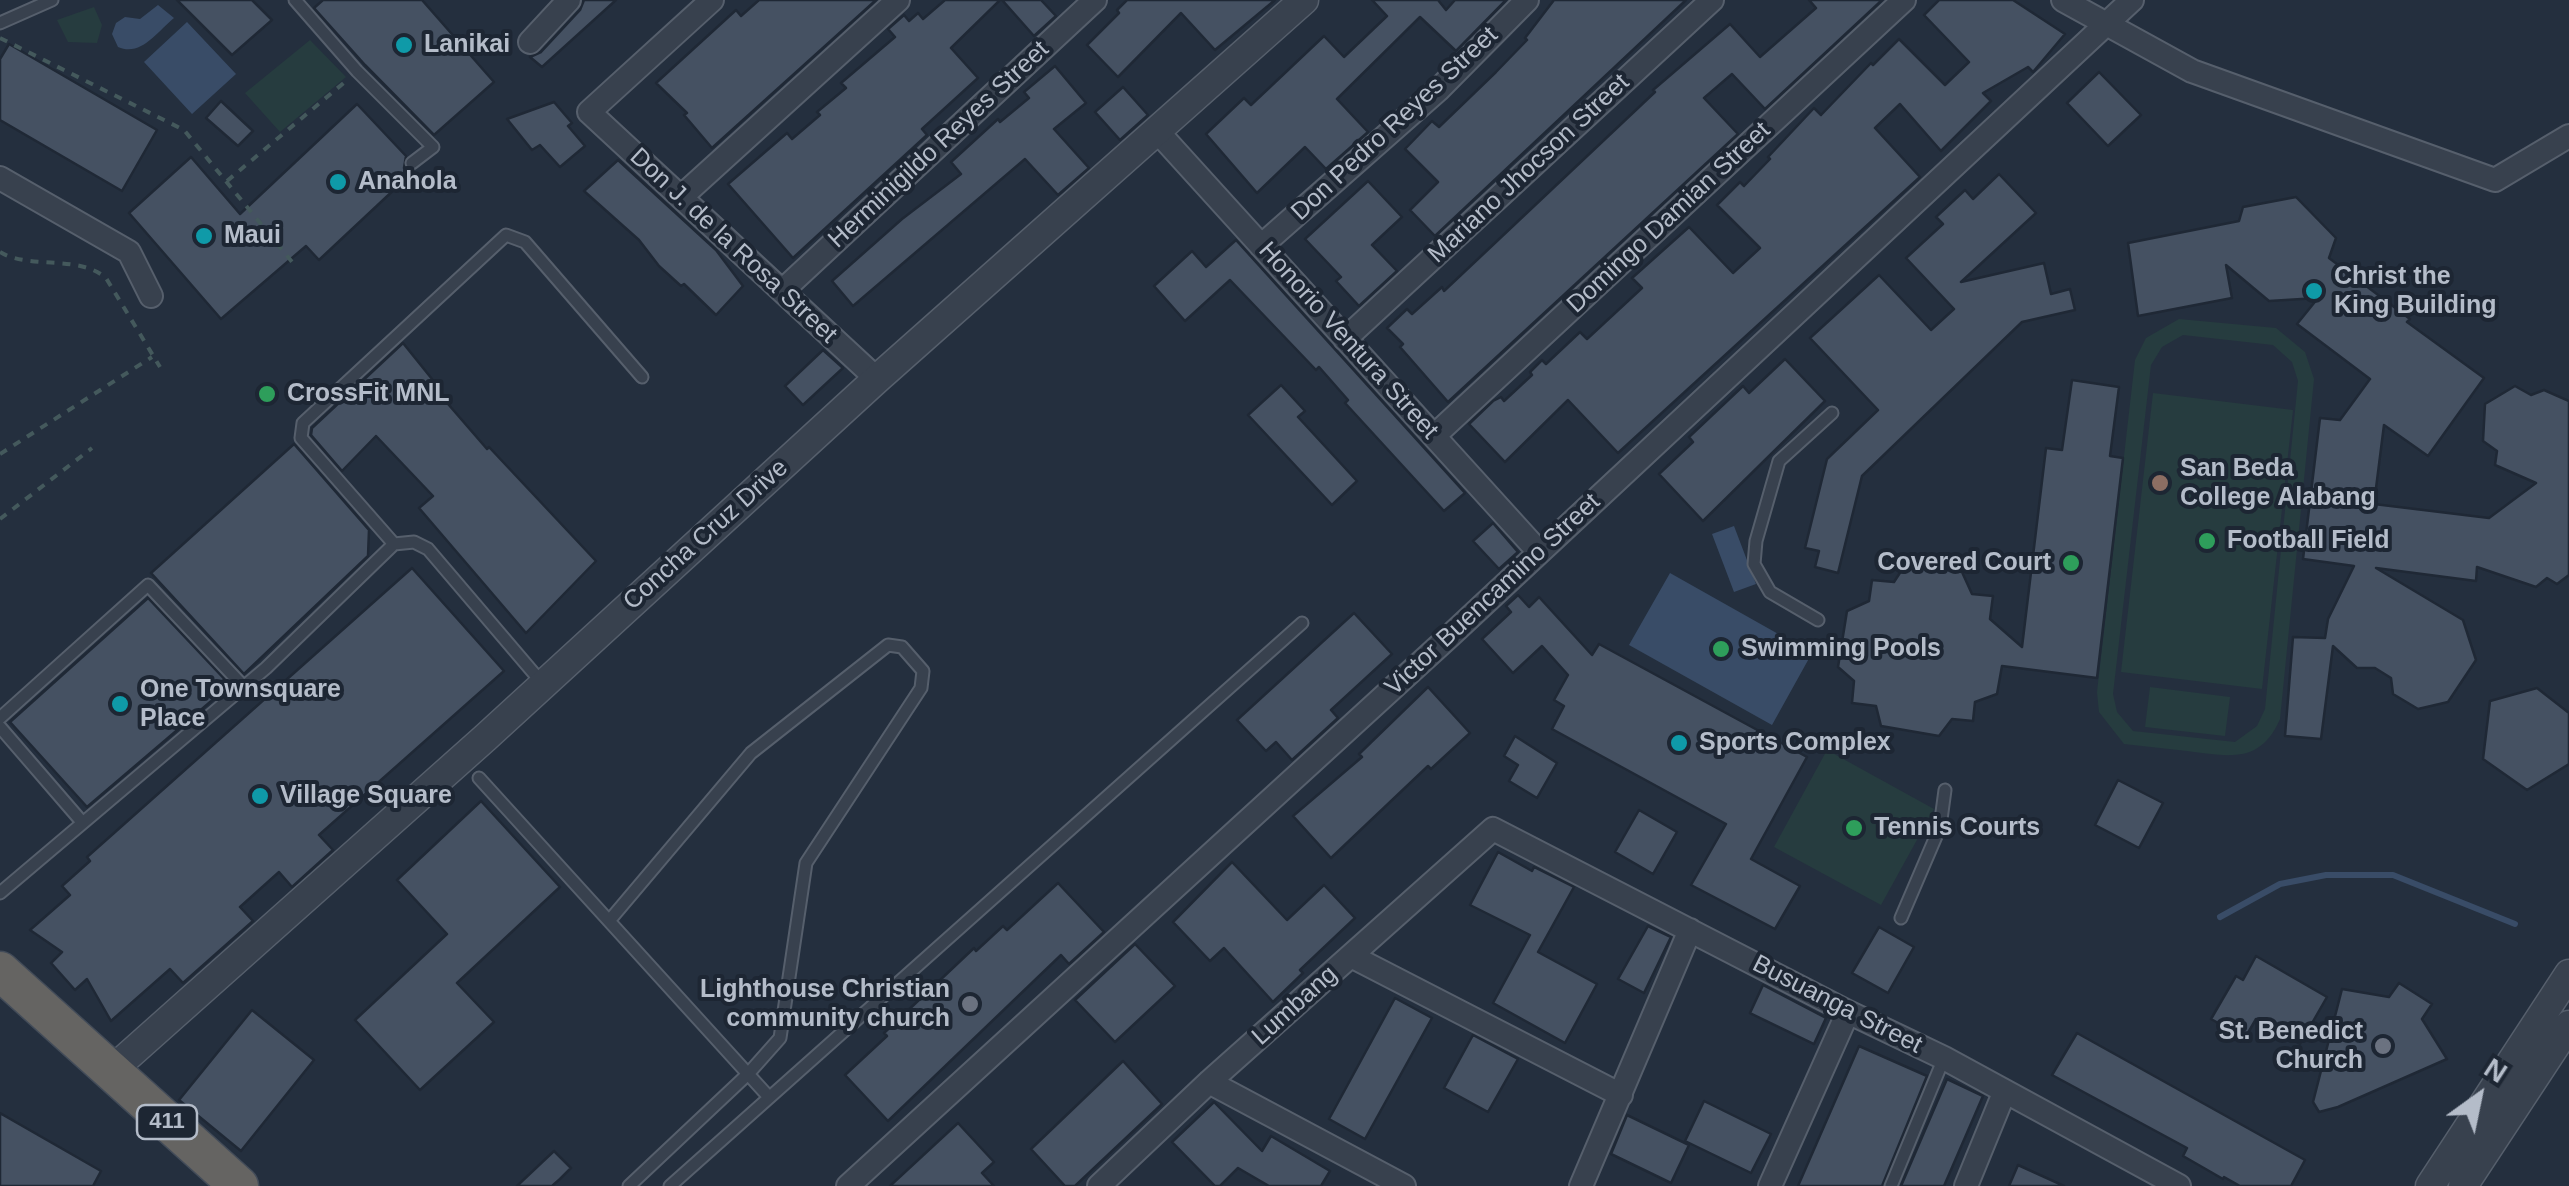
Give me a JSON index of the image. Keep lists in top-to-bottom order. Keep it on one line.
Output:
{"streets":{"highway":["411"],"street":["Don Pedro Reyes Street","Herminigildo Reyes Street","Mariano Jhocson Street","Domingo Damian Street","Don J. de la Rosa Street","Honorio Ventura Street","Concha Cruz Drive","Victor Buencamino Street","Busuanga Street","Lumbang"]},"crossings":[["Don Pedro Reyes Street","Honorio Ventura Street"],["Herminigildo Reyes Street","Don J. de la Rosa Street"],["Mariano Jhocson Street","Honorio Ventura Street"],["Domingo Damian Street","Honorio Ventura Street"],["Don J. de la Rosa Street","Concha Cruz Drive"],["Honorio Ventura Street","Concha Cruz Drive"],["Honorio Ventura Street","Victor Buencamino Street"],["Concha Cruz Drive","411"],["Busuanga Street","Lumbang"]],"places":["Lanikai","Anahola","Maui","Christ the King Building","CrossFit MNL","San Beda College Alabang","Football Field","Covered Court","Swimming Pools","One Townsquare Place","Sports Complex","Village Square","Tennis Courts","Lighthouse Christian community church","St. Benedict Church"],"north":"top right"}
